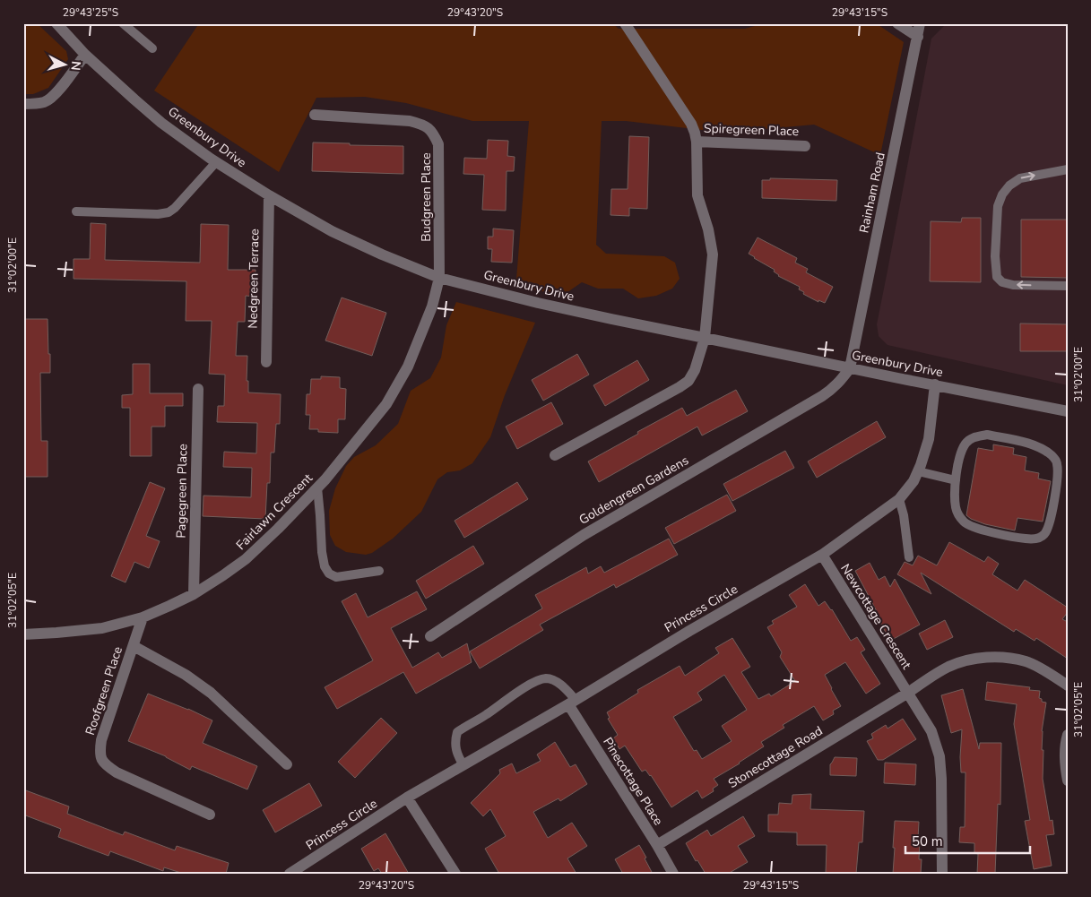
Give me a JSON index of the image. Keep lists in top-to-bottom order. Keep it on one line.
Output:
{"streets":{"street":["Spiregreen Place","Greenbury Drive","Rainham Road","Budgreen Place","Nedgreen Terrace","Goldengreen Gardens","Pagegreen Place","Fairlawn Crescent","Princess Circle","Newcottage Crescent","Roofgreen Place","Stonecottage Road","Pinecottage Place"]},"crossings":[["Spiregreen Place","Greenbury Drive"],["Greenbury Drive","Rainham Road"],["Greenbury Drive","Budgreen Place"],["Greenbury Drive","Nedgreen Terrace"],["Greenbury Drive","Goldengreen Gardens"],["Greenbury Drive","Fairlawn Crescent"],["Greenbury Drive","Princess Circle"],["Rainham Road","Goldengreen Gardens"],["Budgreen Place","Fairlawn Crescent"],["Pagegreen Place","Fairlawn Crescent"],["Fairlawn Crescent","Roofgreen Place"],["Princess Circle","Newcottage Crescent"],["Princess Circle","Pinecottage Place"],["Newcottage Crescent","Stonecottage Road"],["Stonecottage Road","Pinecottage Place"]],"scale_bar":"50 m","north":"right","coordinates":["29°43'25\"S","29°43'20\"S","29°43'15\"S","31°02'00\"E","31°02'05\"E"]}
